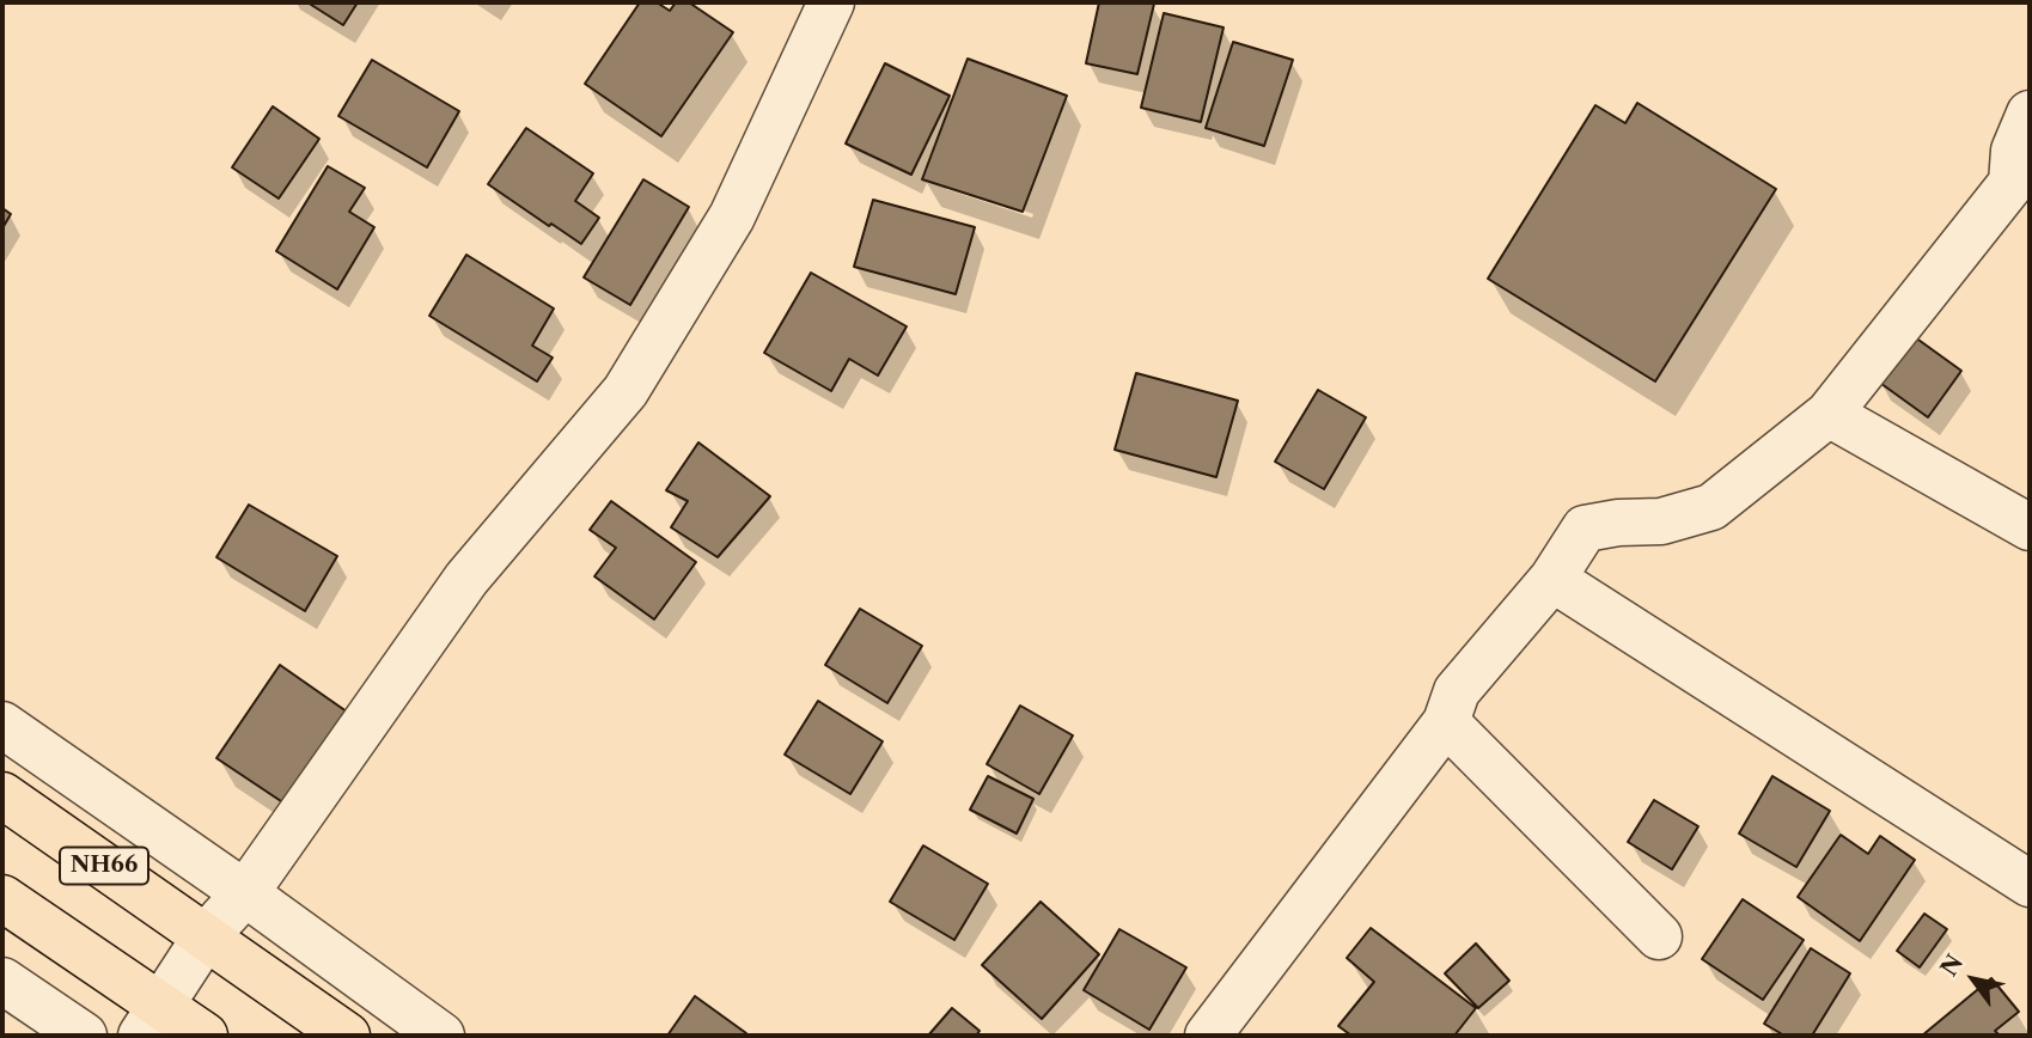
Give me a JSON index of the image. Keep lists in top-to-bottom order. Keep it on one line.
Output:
{"streets":{"highway":["NH66"]},"north":"top left"}
